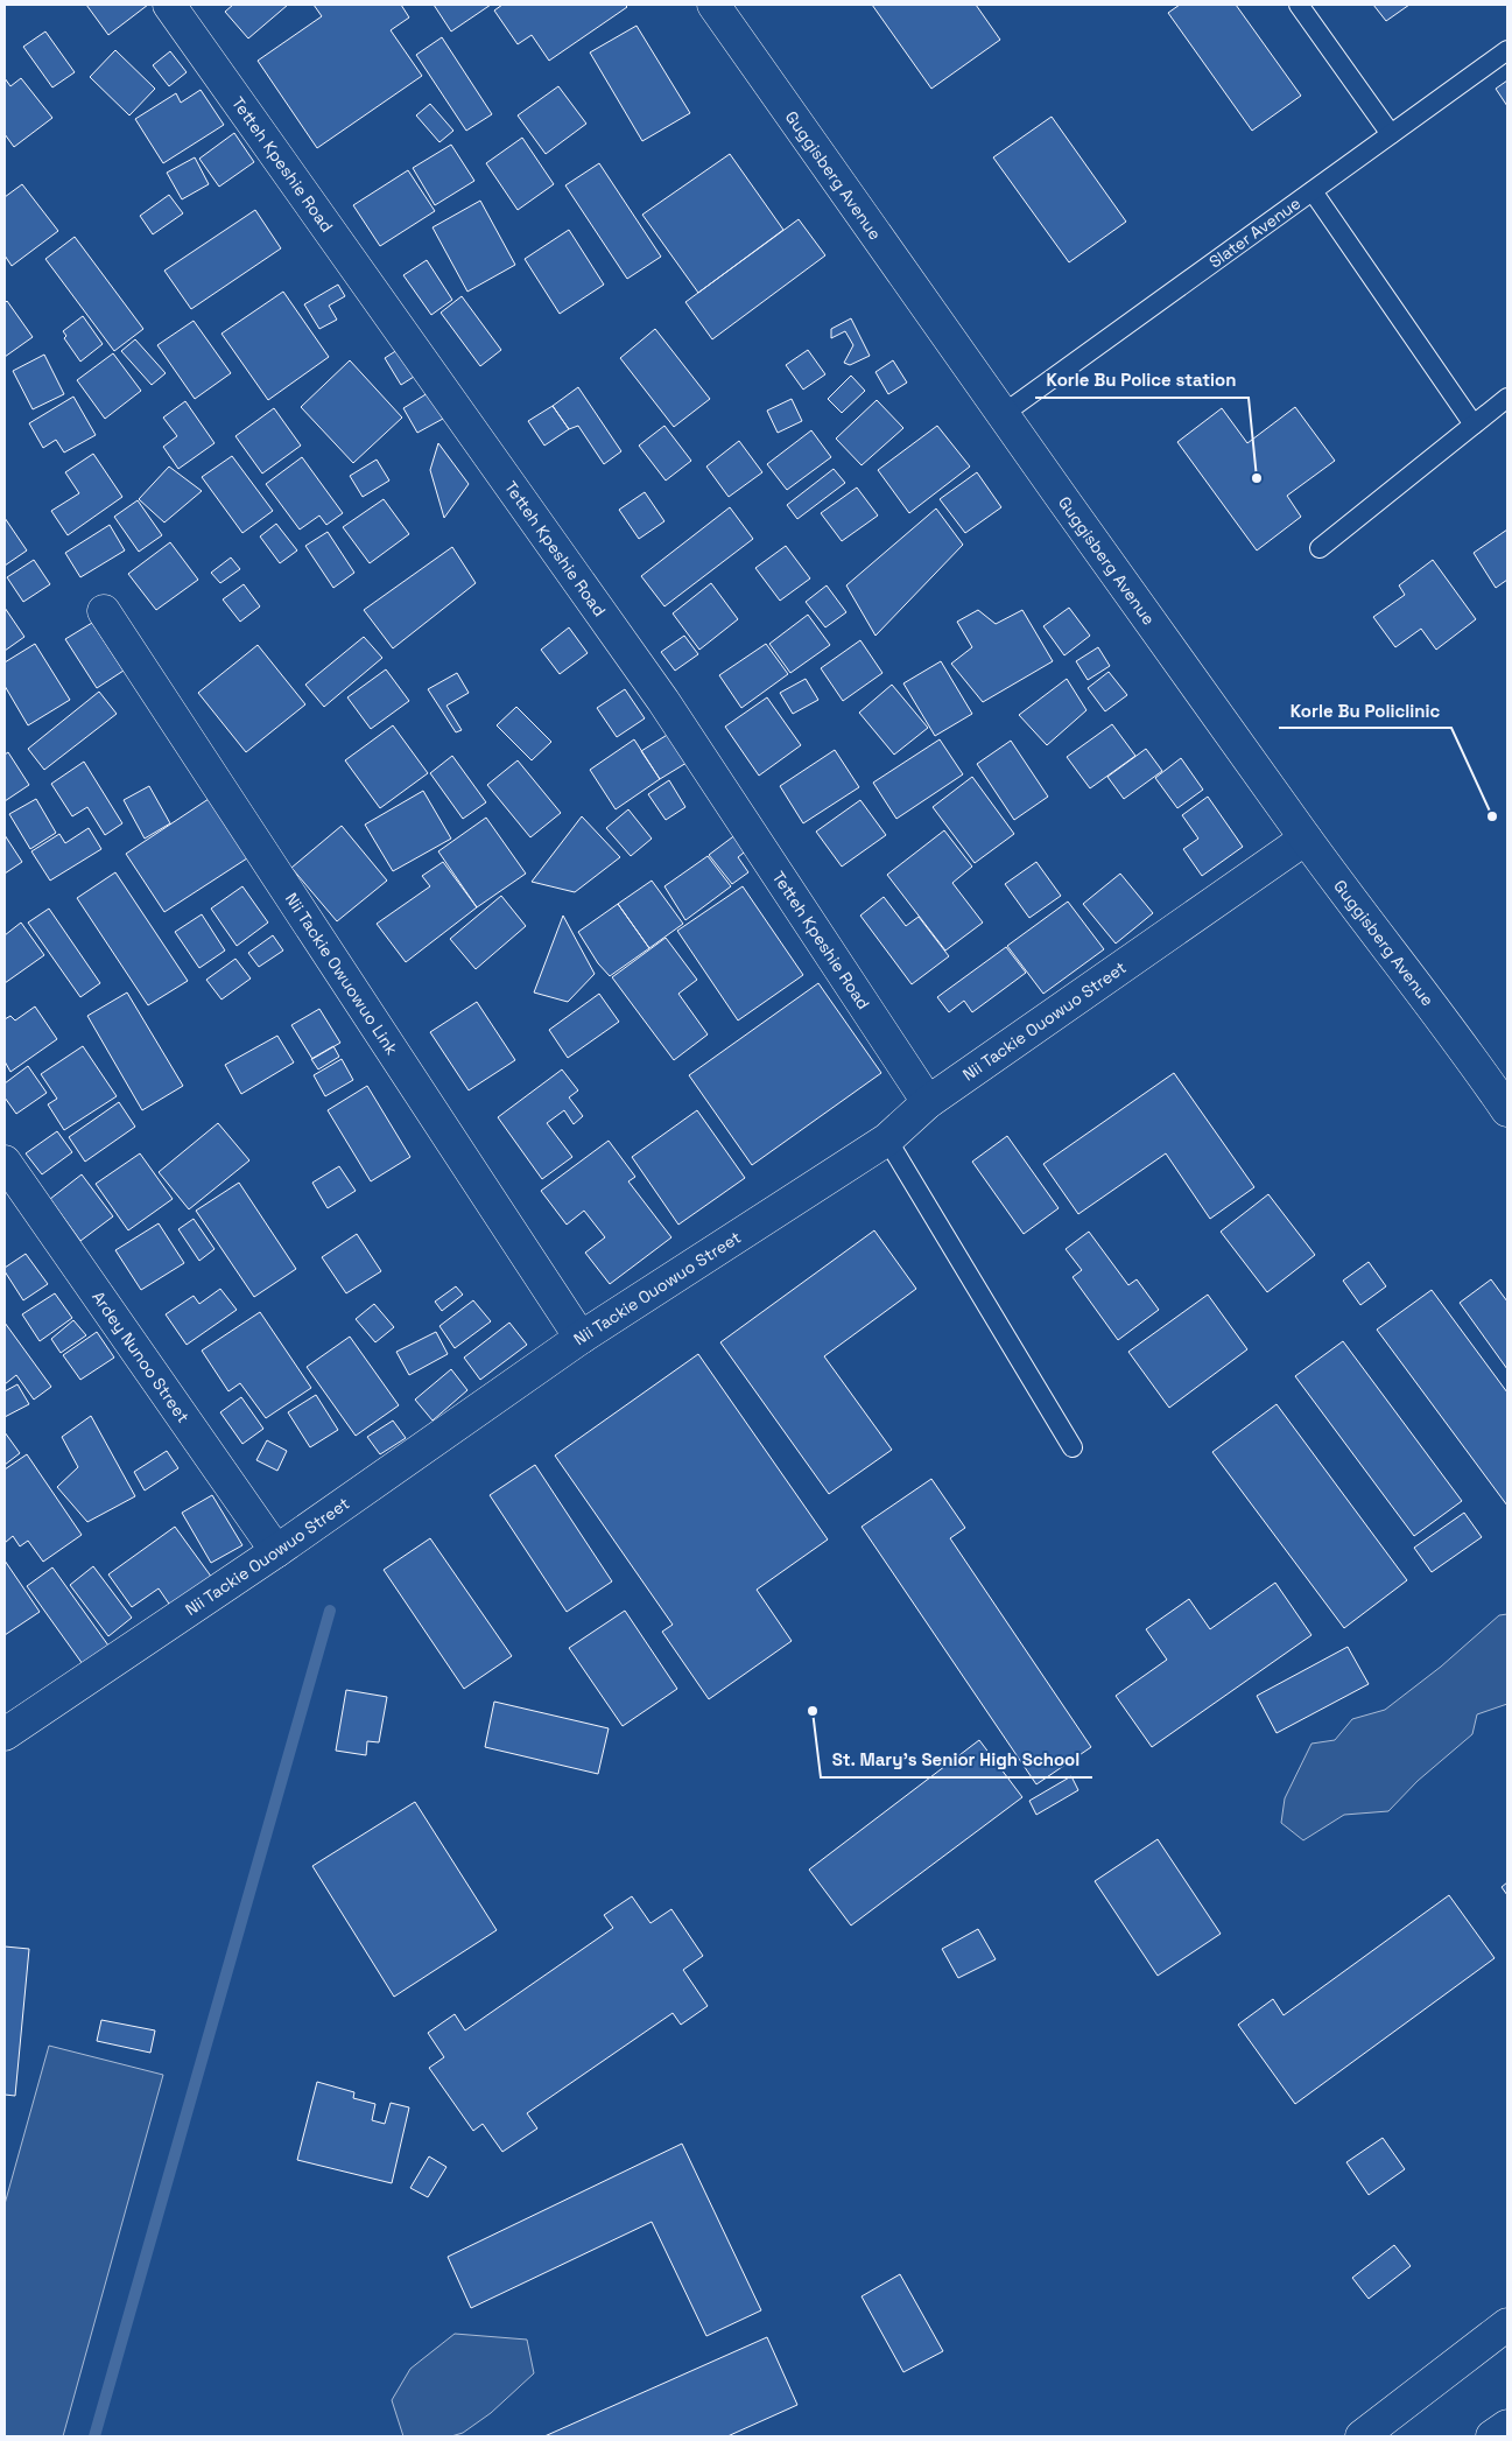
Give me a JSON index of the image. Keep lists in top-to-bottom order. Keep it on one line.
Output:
{"streets":{"street":["Tetteh Kpeshie Road","Guggisberg Avenue","Nii Tackie Owuowuo Link","Nii Tackie Ouowuo Street","Ardey Nunoo Street"],"lane":["Slater Avenue"]},"crossings":[["Tetteh Kpeshie Road","Nii Tackie Ouowuo Street"],["Guggisberg Avenue","Slater Avenue"],["Guggisberg Avenue","Nii Tackie Ouowuo Street"],["Nii Tackie Owuowuo Link","Nii Tackie Ouowuo Street"],["Nii Tackie Ouowuo Street","Ardey Nunoo Street"]],"places":["Korle Bu Police station","Korle Bu Policlinic","St. Mary's Senior High School"]}
